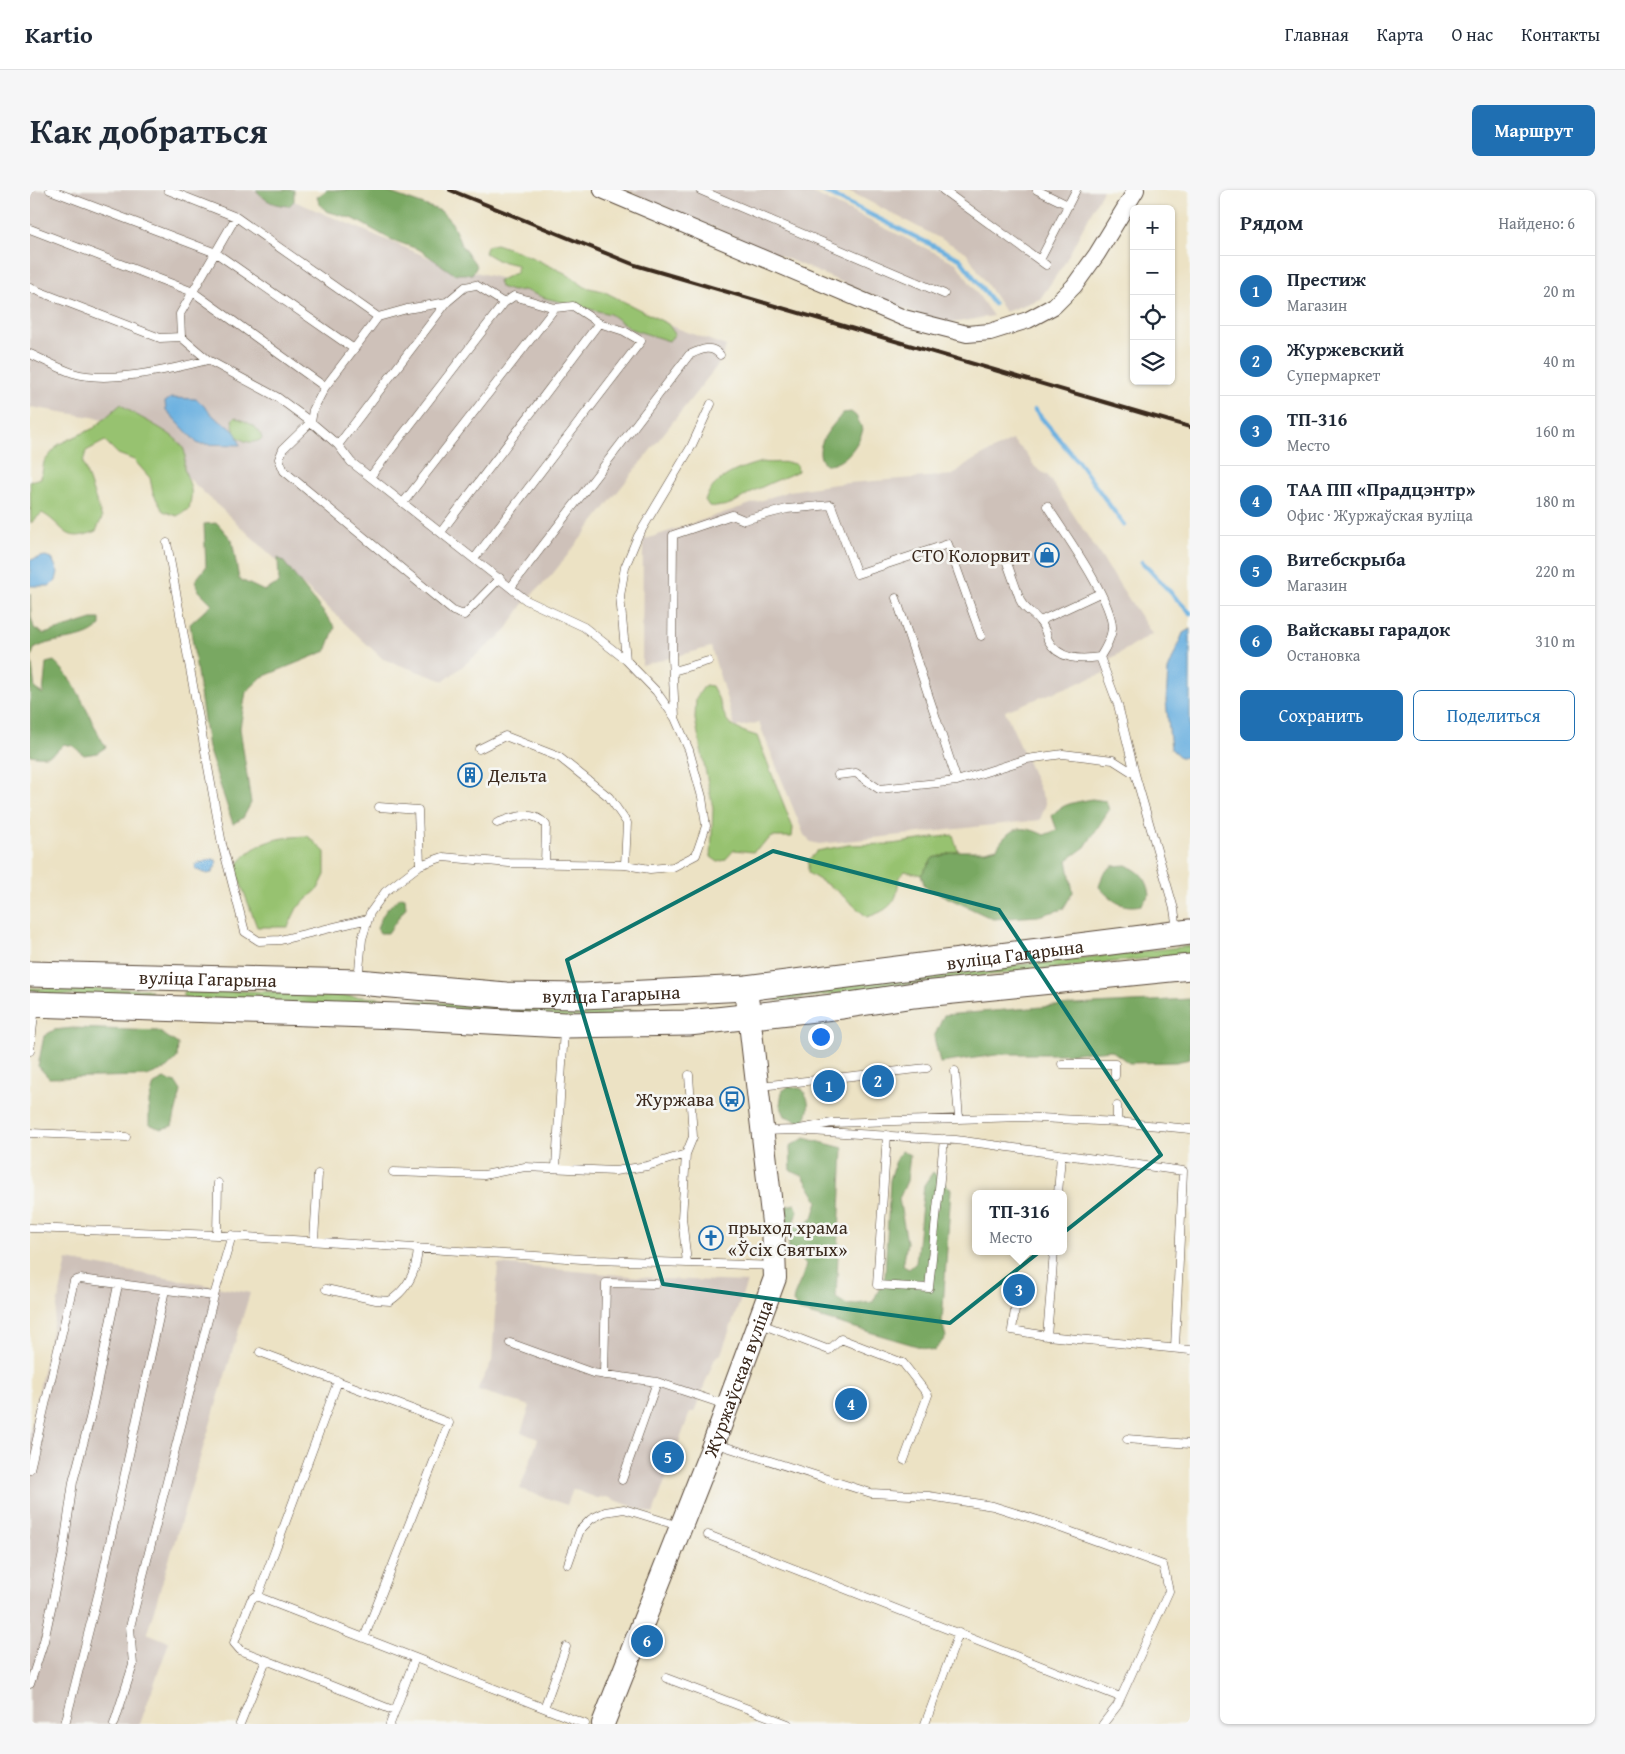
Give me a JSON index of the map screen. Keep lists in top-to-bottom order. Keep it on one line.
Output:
{"streets":{"main road":["вуліца Гагарына"],"street":["Журжаўская вуліца"]},"crossings":[["вуліца Гагарына","Журжаўская вуліца"]],"places":{"shop":["СТО Колорвит"],"building":["Дельта"],"bus stop":["Журжава"],"church":["прыход храма «Ўсіх Святых»"]},"page":{"header":"Kartio","nav":["Главная","Карта","О нас","Контакты"],"title":"Как добраться","buttons":["Маршрут",["Сохранить","Поделиться"]],"heading":["Рядом","Найдено: 6"],"map_buttons":["+","−"],"list":[{"mark":"1","name":"Престиж","note":"Магазин","value":"20 m"},{"mark":"2","name":"Журжевский","note":"Супермаркет","value":"40 m"},{"mark":"3","name":"ТП-316","note":"Место","value":"160 m"},{"mark":"4","name":"ТАА ПП «Прадцэнтр»","note":"Офис · Журжаўская вуліца","value":"180 m"},{"mark":"5","name":"Витебскрыба","note":"Магазин","value":"220 m"},{"mark":"6","name":"Вайскавы гарадок","note":"Остановка","value":"310 m"}],"pins":["2","1","3","4","5","6"],"popup":["ТП-316","Место"]}}
